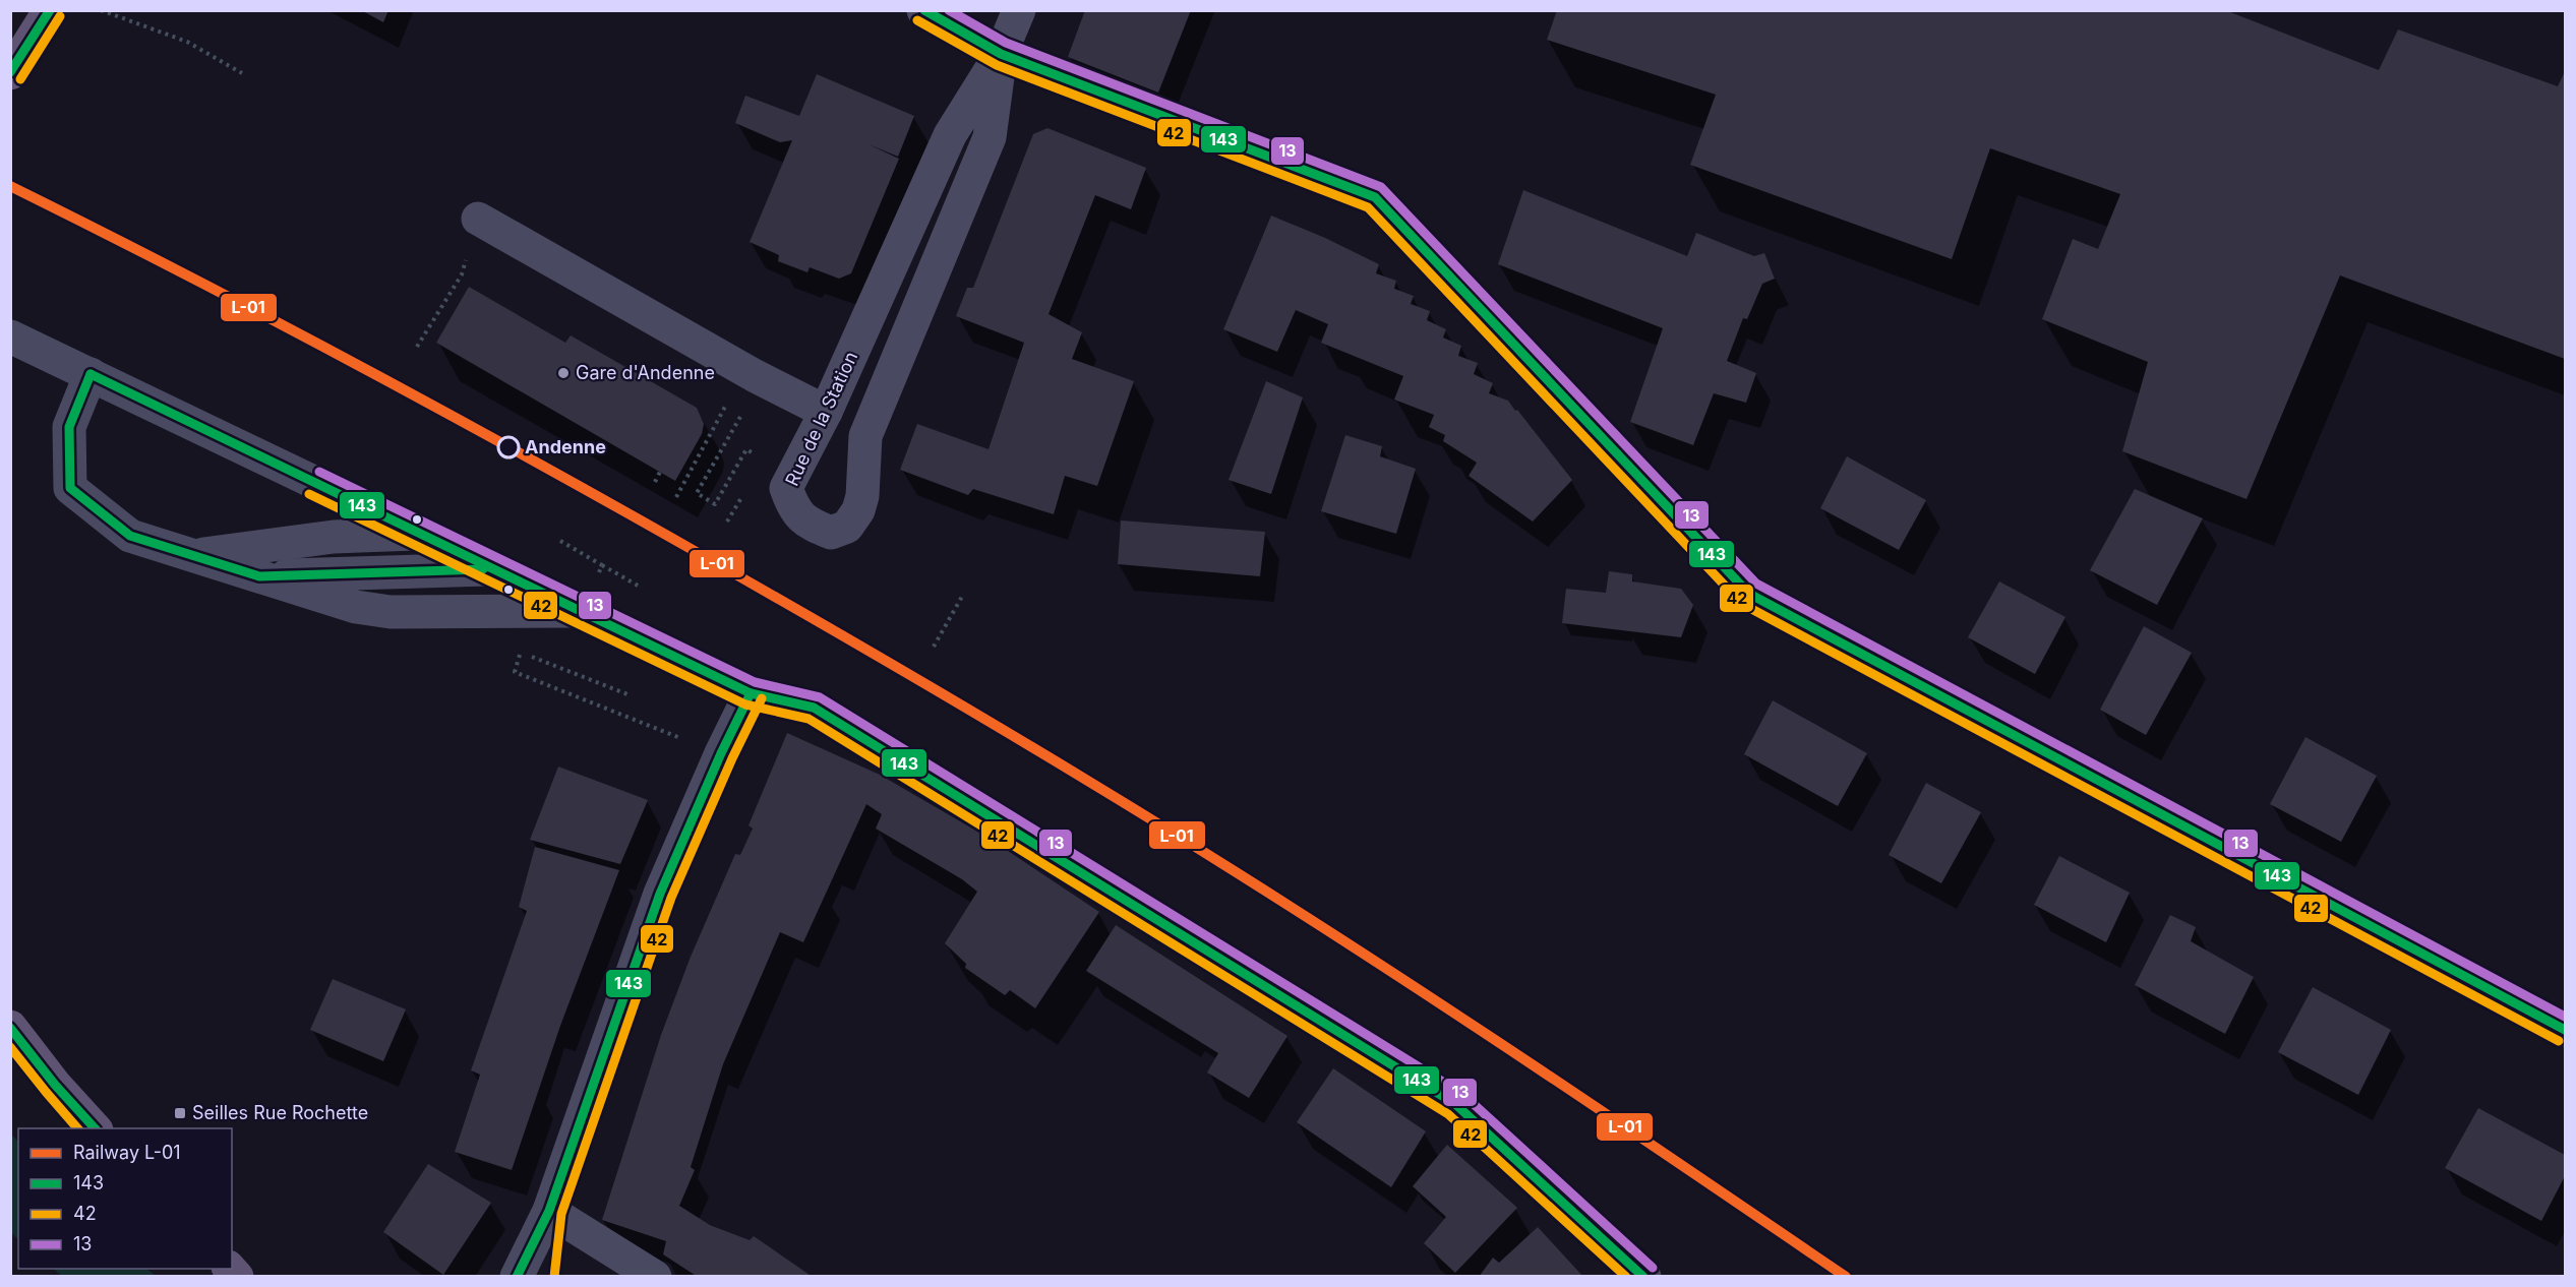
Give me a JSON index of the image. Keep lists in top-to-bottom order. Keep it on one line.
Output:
{"streets":{"street":["Rue de la Station"]},"places":{"other":["Gare d'Andenne","Andenne"],"transit":["Seilles Rue Rochette"]},"lines":["transit line 143","transit line 13","transit line 42","rail line L-01"],"legend":["Railway L-01","143","42","13"]}
